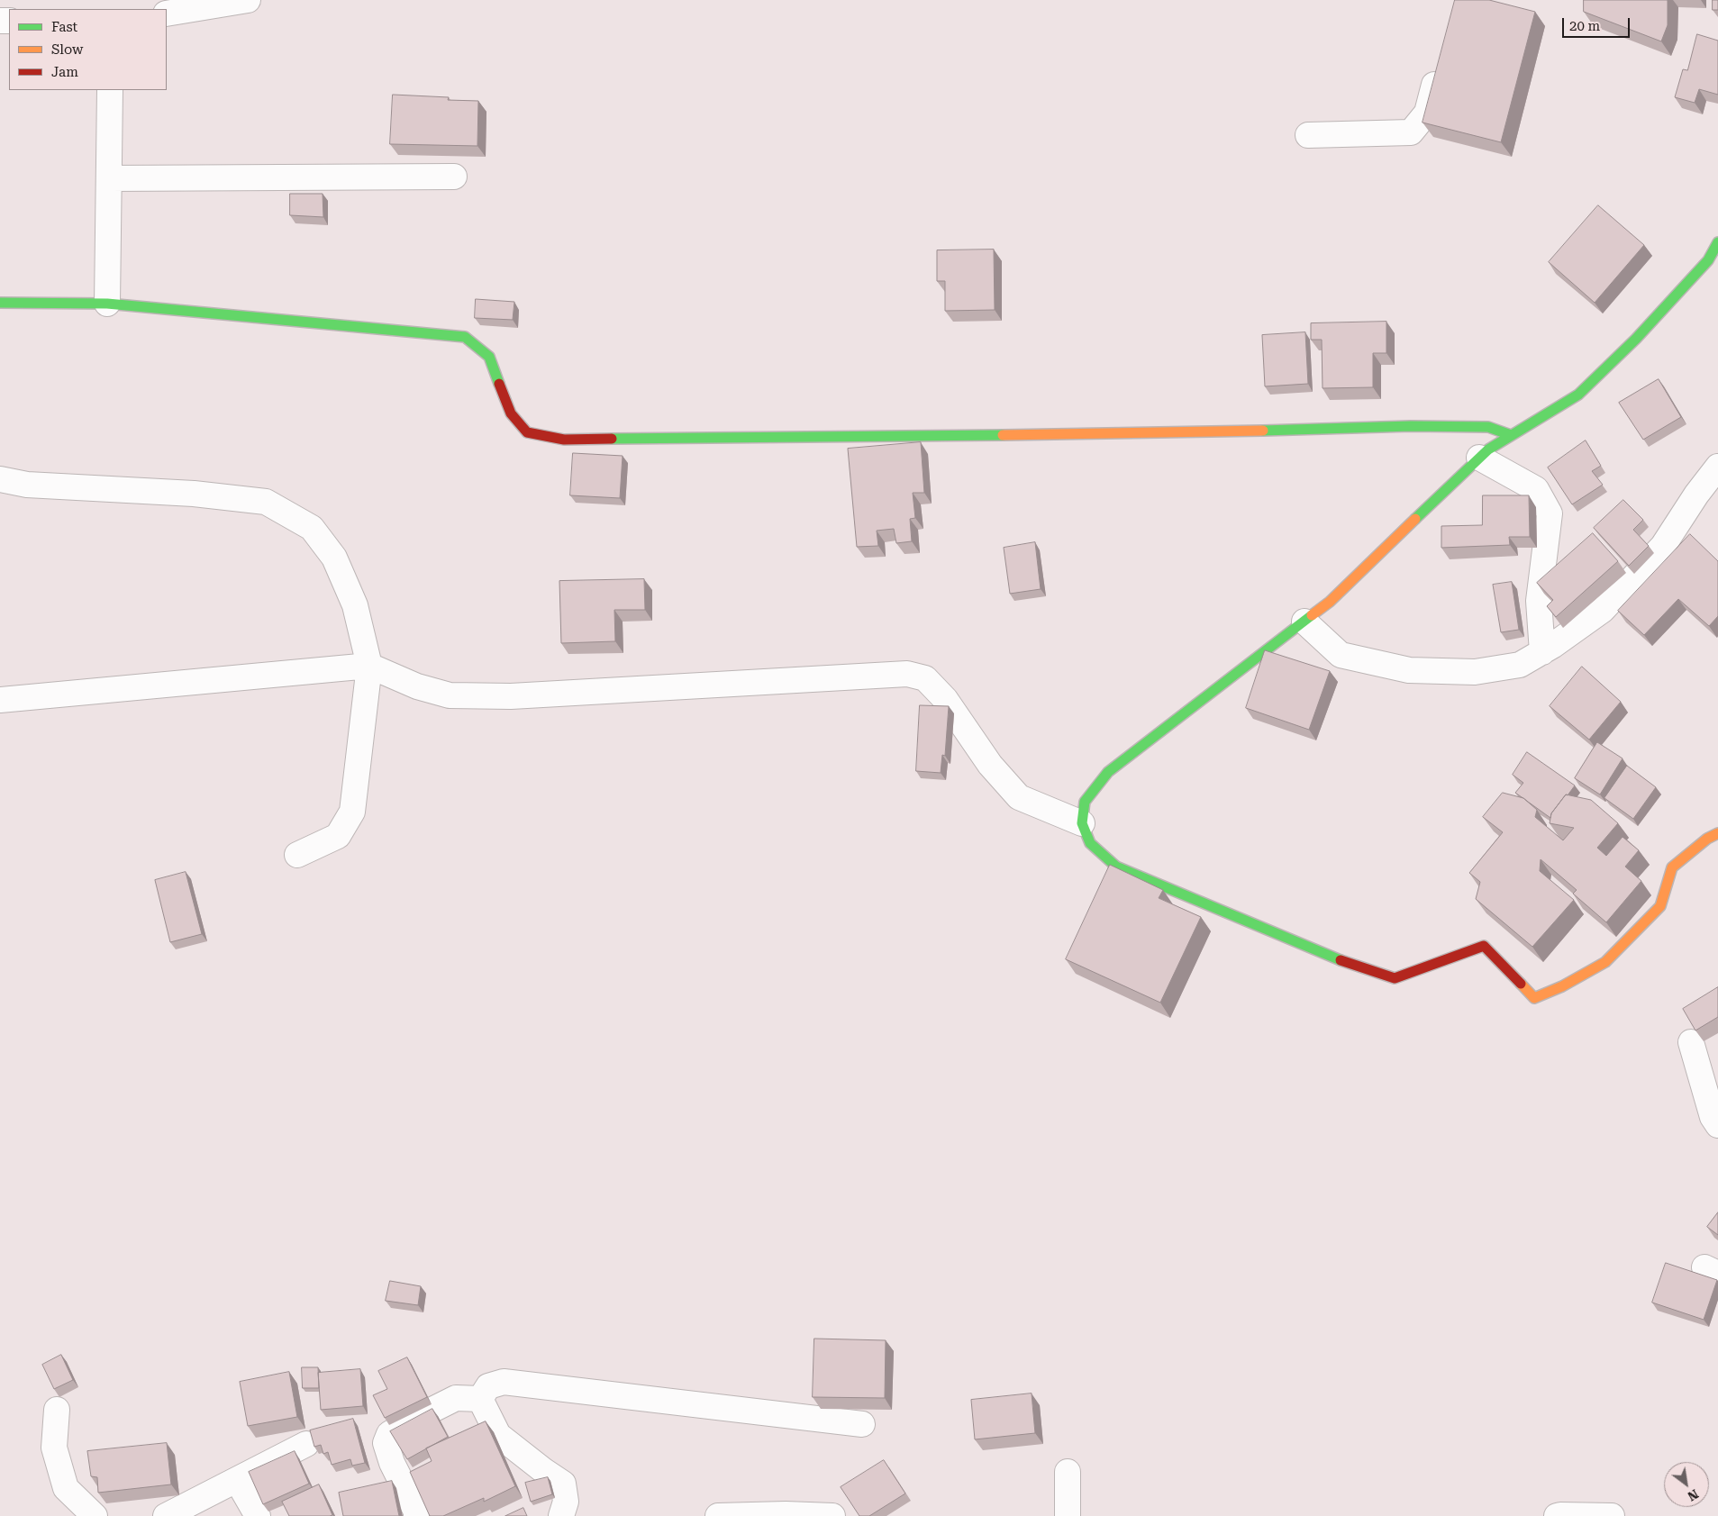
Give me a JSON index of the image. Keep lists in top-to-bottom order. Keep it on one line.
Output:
{"legend":["Fast","Slow","Jam"],"scale_bar":"20 m","north":"bottom right"}
